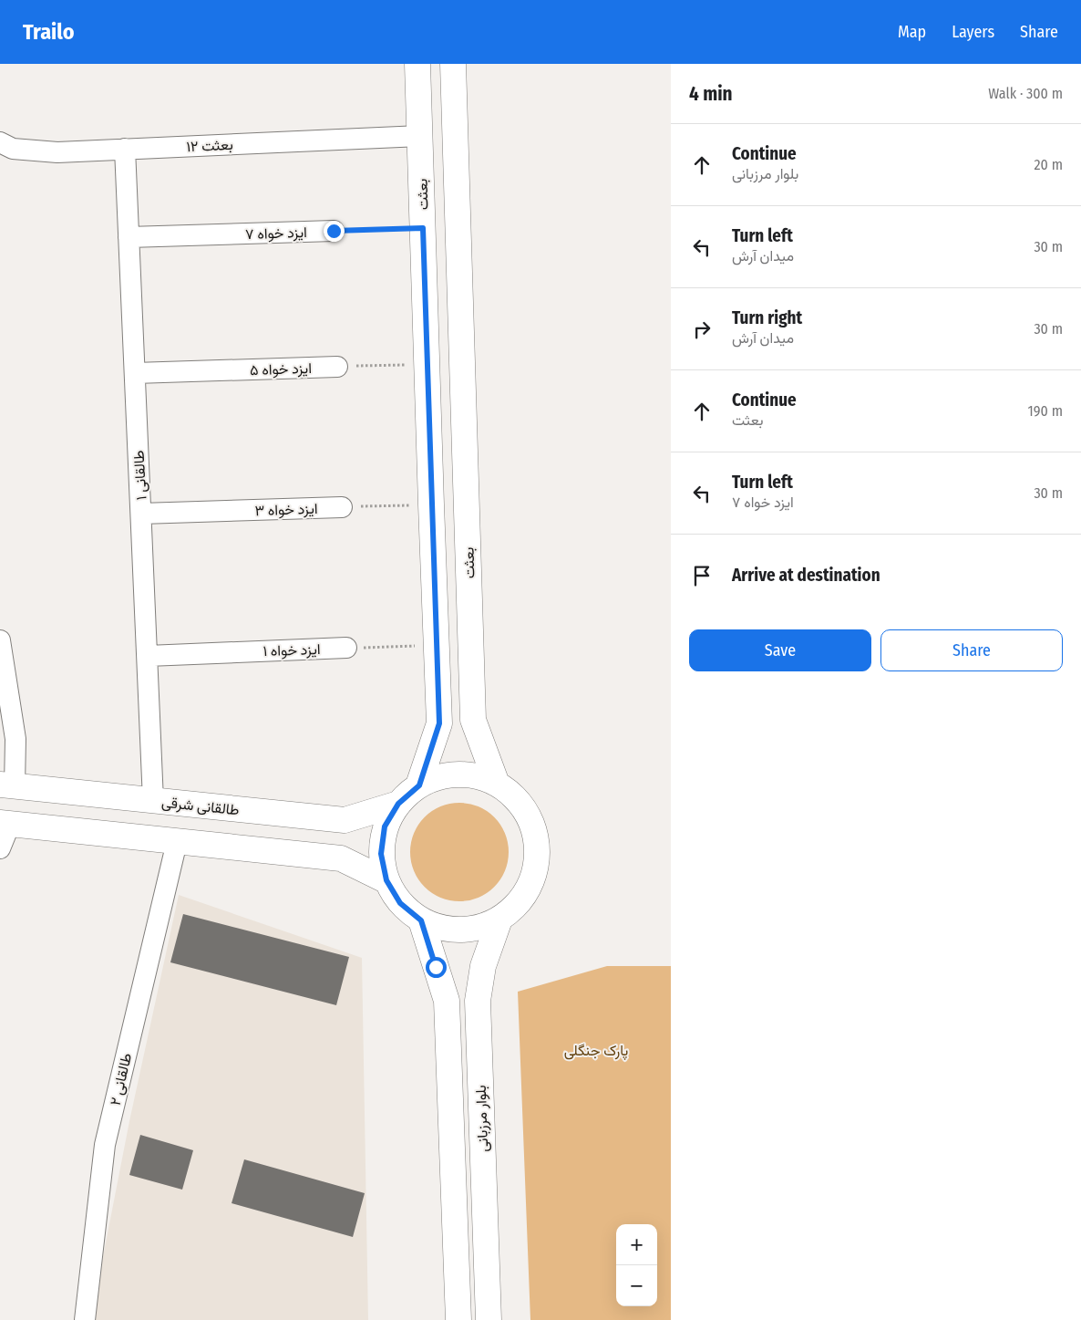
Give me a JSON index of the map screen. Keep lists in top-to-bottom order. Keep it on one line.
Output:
{"streets":{"main road":["بعثت","طالقانی شرقی","بلوار مرزبانی"],"street":["بعثت ۱۲","ایزد خواه ۷","ایزد خواه ۵","طالقانی ۱","ایزد خواه ۳","ایزد خواه ۱","طالقانی ۲"]},"crossings":[["بعثت ۱۲","بعثت"],["بعثت ۱۲","طالقانی ۱"],["بعثت","طالقانی شرقی"],["بعثت","بلوار مرزبانی"],["ایزد خواه ۷","طالقانی ۱"],["ایزد خواه ۵","طالقانی ۱"],["طالقانی ۱","ایزد خواه ۳"],["طالقانی ۱","ایزد خواه ۱"],["طالقانی ۱","طالقانی شرقی"],["طالقانی شرقی","بلوار مرزبانی"]],"parks":["پارک جنگلی"],"page":{"header":"Trailo","nav":["Map","Layers","Share"],"heading":["4 min","Walk · 300 m"],"list":[["Continue","بلوار مرزبانی","20 m"],["Turn left","میدان آرش","30 m"],["Turn right","میدان آرش","30 m"],["Continue","بعثت","190 m"],["Turn left","ایزد خواه ۷","30 m"],"Arrive at destination"],"buttons":["Save","Share"],"map_buttons":["+","−"]}}
